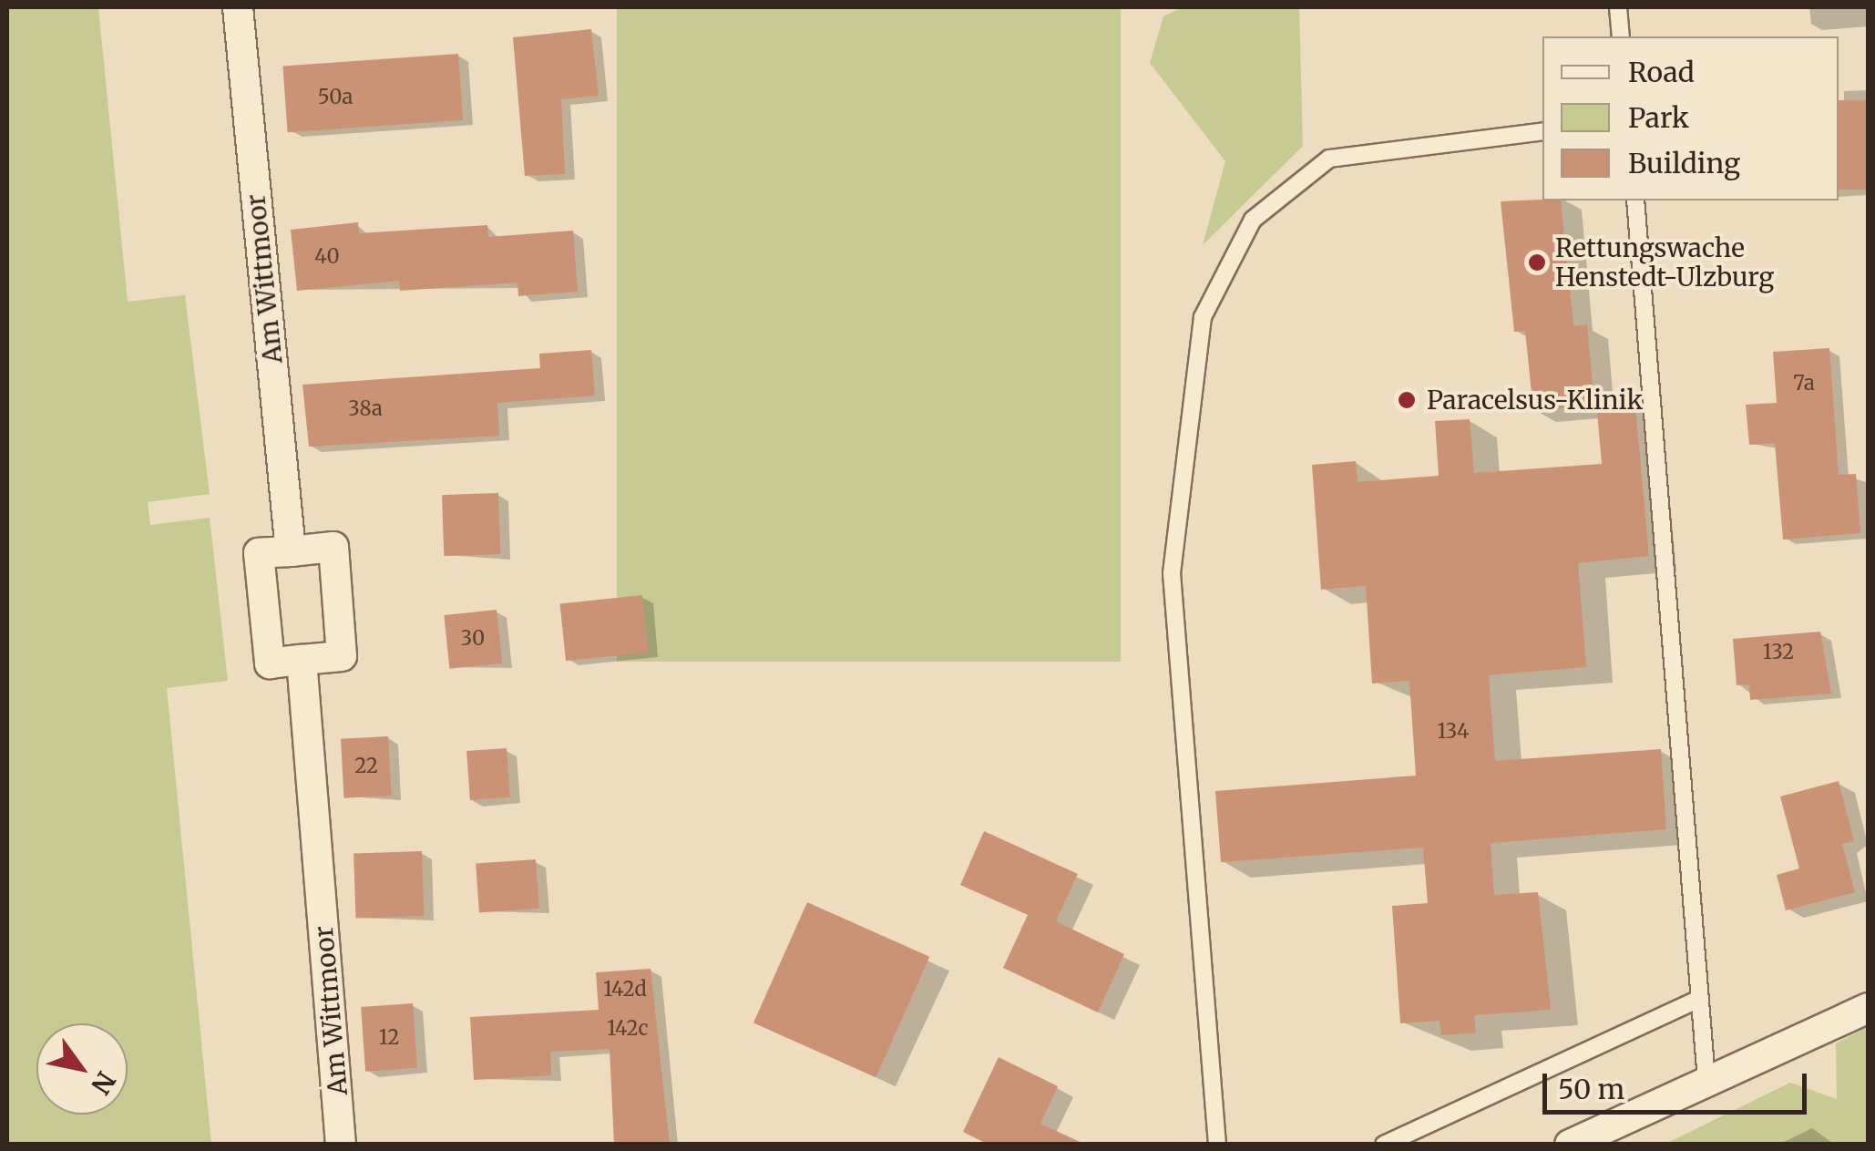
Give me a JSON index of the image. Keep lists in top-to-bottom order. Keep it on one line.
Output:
{"streets":{"street":["Am Wittmoor"]},"places":["Rettungswache Henstedt-Ulzburg","Paracelsus-Klinik"],"house_numbers":["50a","40","7a","38a","30","132","134","22","142d","142c","12"],"legend":["Road","Park","Building"],"scale_bar":"50 m","north":"bottom right"}
